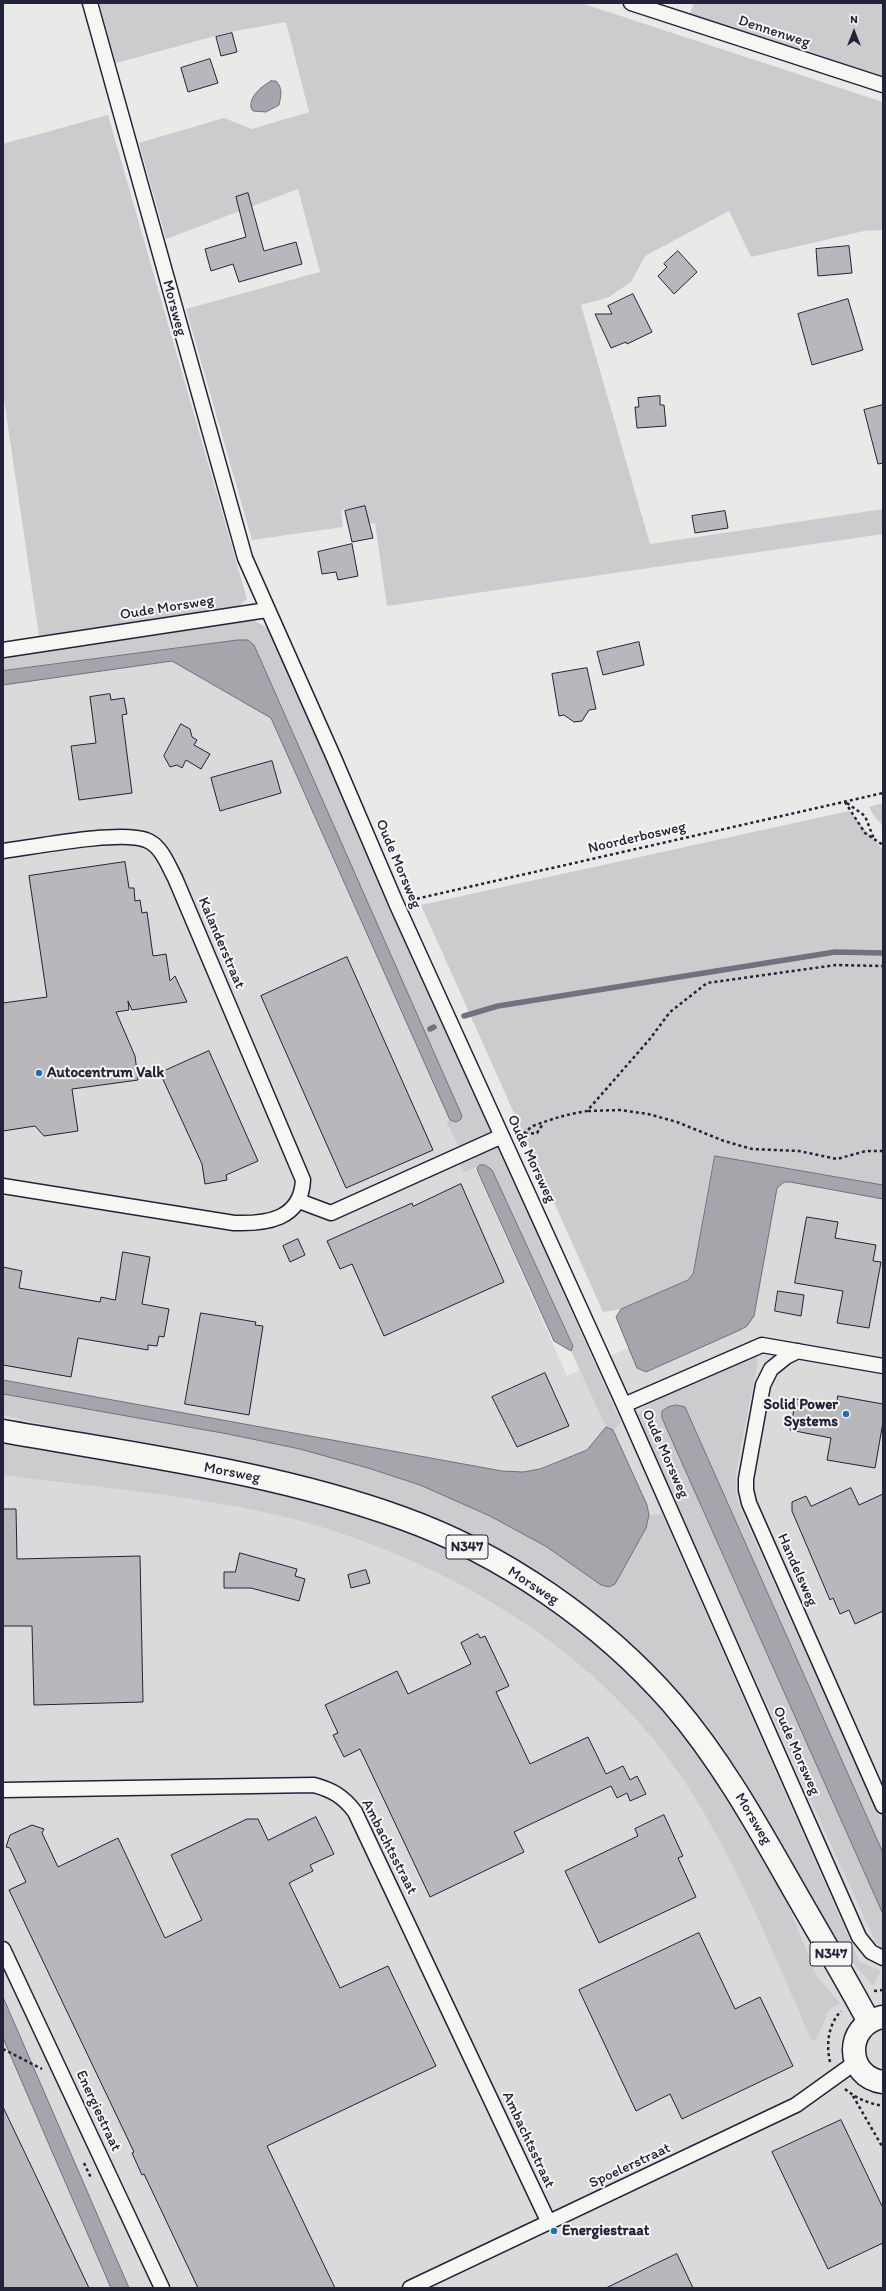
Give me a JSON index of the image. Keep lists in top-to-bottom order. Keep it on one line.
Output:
{"streets":{"main road":["Morsweg","N347"],"street":["Dennenweg","Oude Morsweg","Kalanderstraat","Handelsweg","Ambachtsstraat","Energiestraat","Spoelerstraat"],"path":["Noorderbosweg"]},"crossings":[["Morsweg","Oude Morsweg"],["Morsweg","N347"],["Oude Morsweg","Noorderbosweg"],["N347","Spoelerstraat"],["Ambachtsstraat","Spoelerstraat"]],"places":["Autocentrum Valk","Solid Power Systems","Energiestraat"],"north":"top"}
